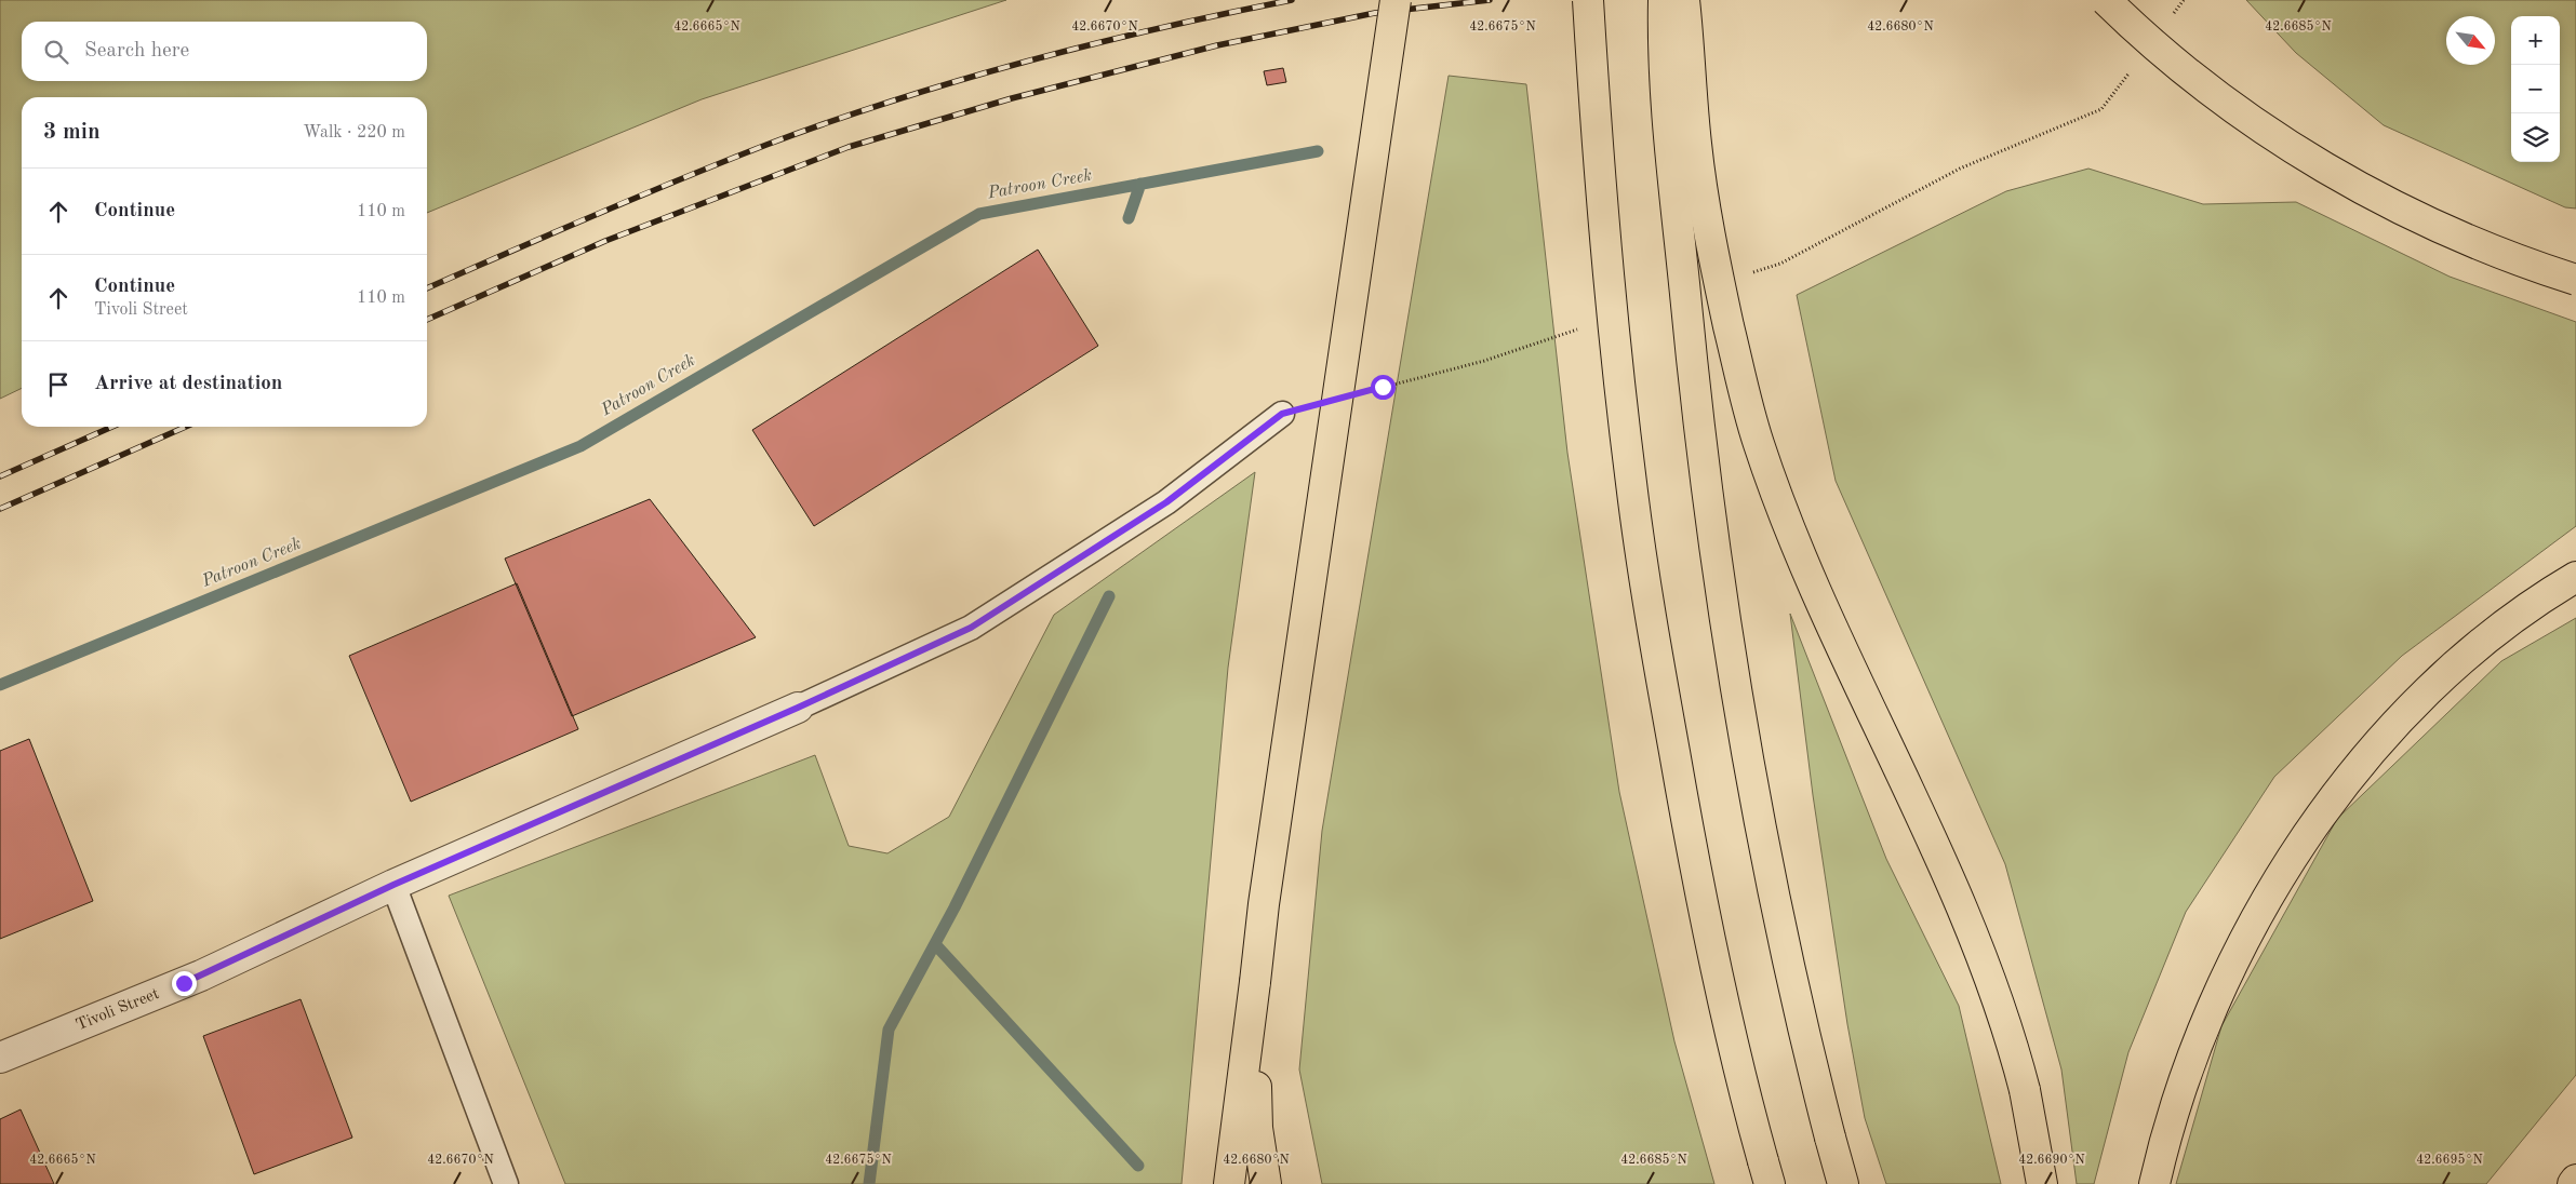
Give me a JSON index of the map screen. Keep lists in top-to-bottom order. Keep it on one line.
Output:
{"streets":{"street":["Tivoli Street"]},"water":["Patroon Creek"],"north":"bottom right","page":{"map_buttons":["+","−"],"search":"Search here","heading":["3 min","Walk · 220 m"],"list":[["Continue","110 m"],["Continue","Tivoli Street","110 m"],"Arrive at destination"]},"coordinates":["42.6665°N","42.6670°N","42.6675°N","42.6680°N","42.6685°N","42.6690°N","42.6695°N"]}
